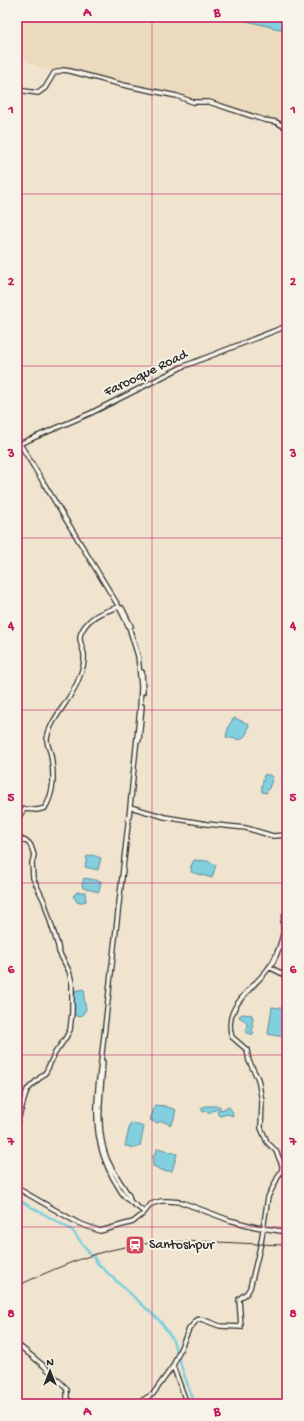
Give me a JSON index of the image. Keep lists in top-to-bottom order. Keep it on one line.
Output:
{"streets":{"street":["Farooque Road"]},"places":{"station":["Santoshpur"]},"north":"top","grid":{"columns":["A","B"],"rows":["1","2","3","4","5","6","7","8"]}}
